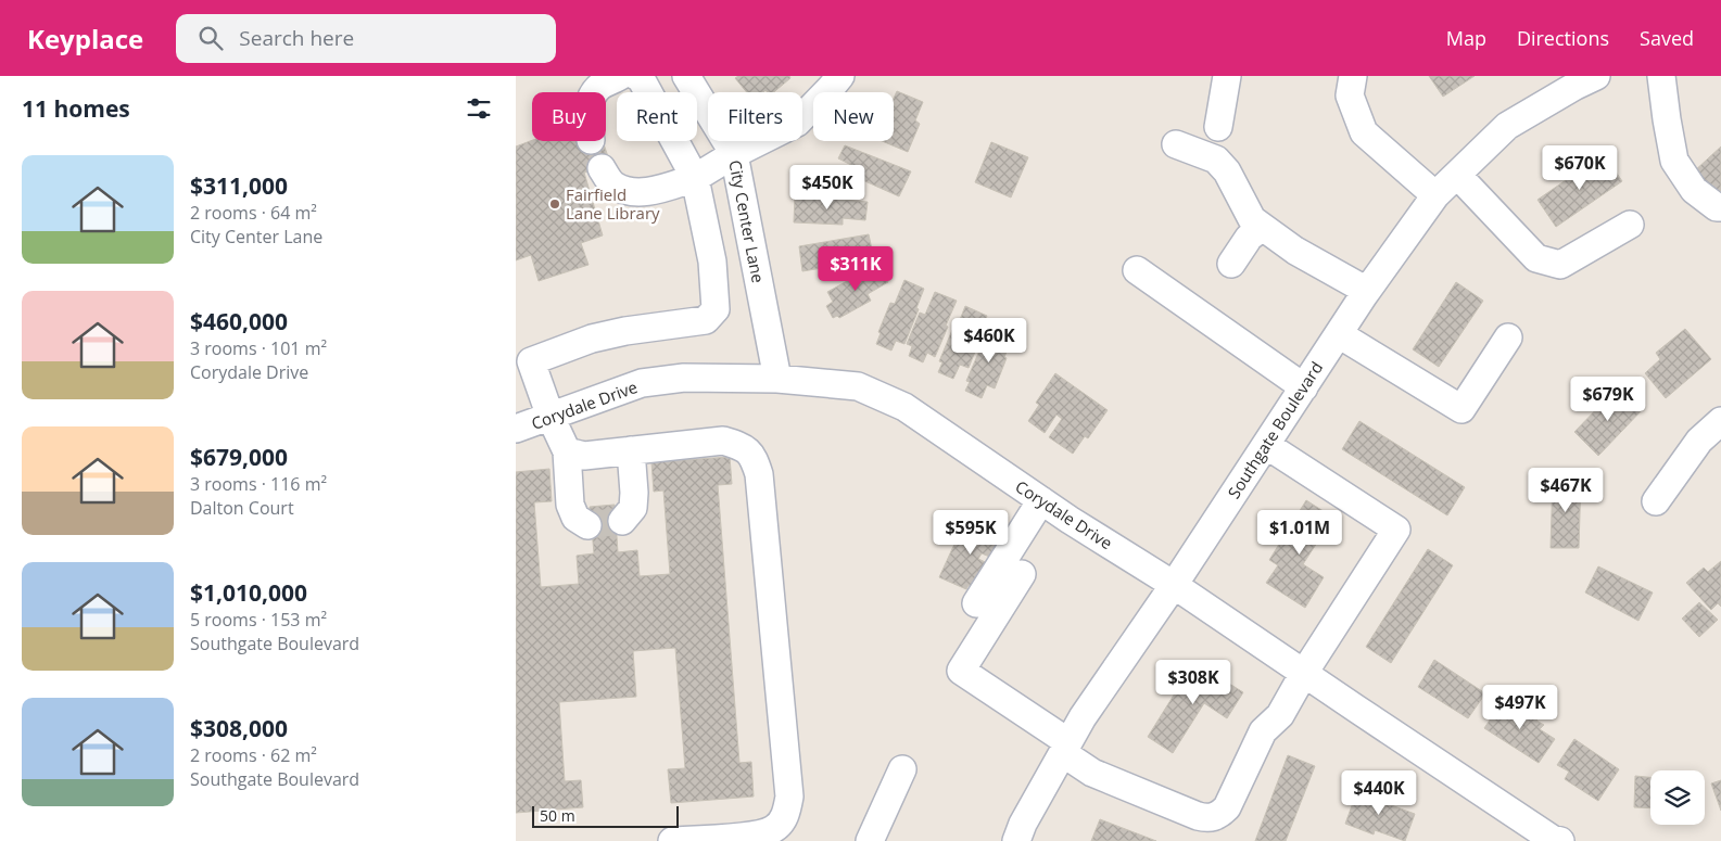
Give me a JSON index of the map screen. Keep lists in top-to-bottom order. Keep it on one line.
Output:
{"streets":{"street":["City Center Lane","Corydale Drive","Southgate Boulevard"]},"crossings":[["City Center Lane","Corydale Drive"],["Corydale Drive","Southgate Boulevard"]],"places":["Fairfield Lane Library"],"scale_bar":"50 m","page":{"header":"Keyplace","search":"Search here","nav":["Map","Directions","Saved"],"heading":"11 homes","chip":["Buy","Rent","Filters","New"],"list":[{"name":"$311,000","note":"2 rooms · 64 m² · City Center Lane"},{"name":"$460,000","note":"3 rooms · 101 m² · Corydale Drive"},{"name":"$679,000","note":"3 rooms · 116 m² · Dalton Court"},{"name":"$1,010,000","note":"5 rooms · 153 m² · Southgate Boulevard"},{"name":"$308,000","note":"2 rooms · 62 m² · Southgate Boulevard"}],"price":["$670K","$450K","$311K","$460K","$679K","$467K","$595K","$1.01M","$308K","$497K","$440K"],"scale":"50 m"}}
